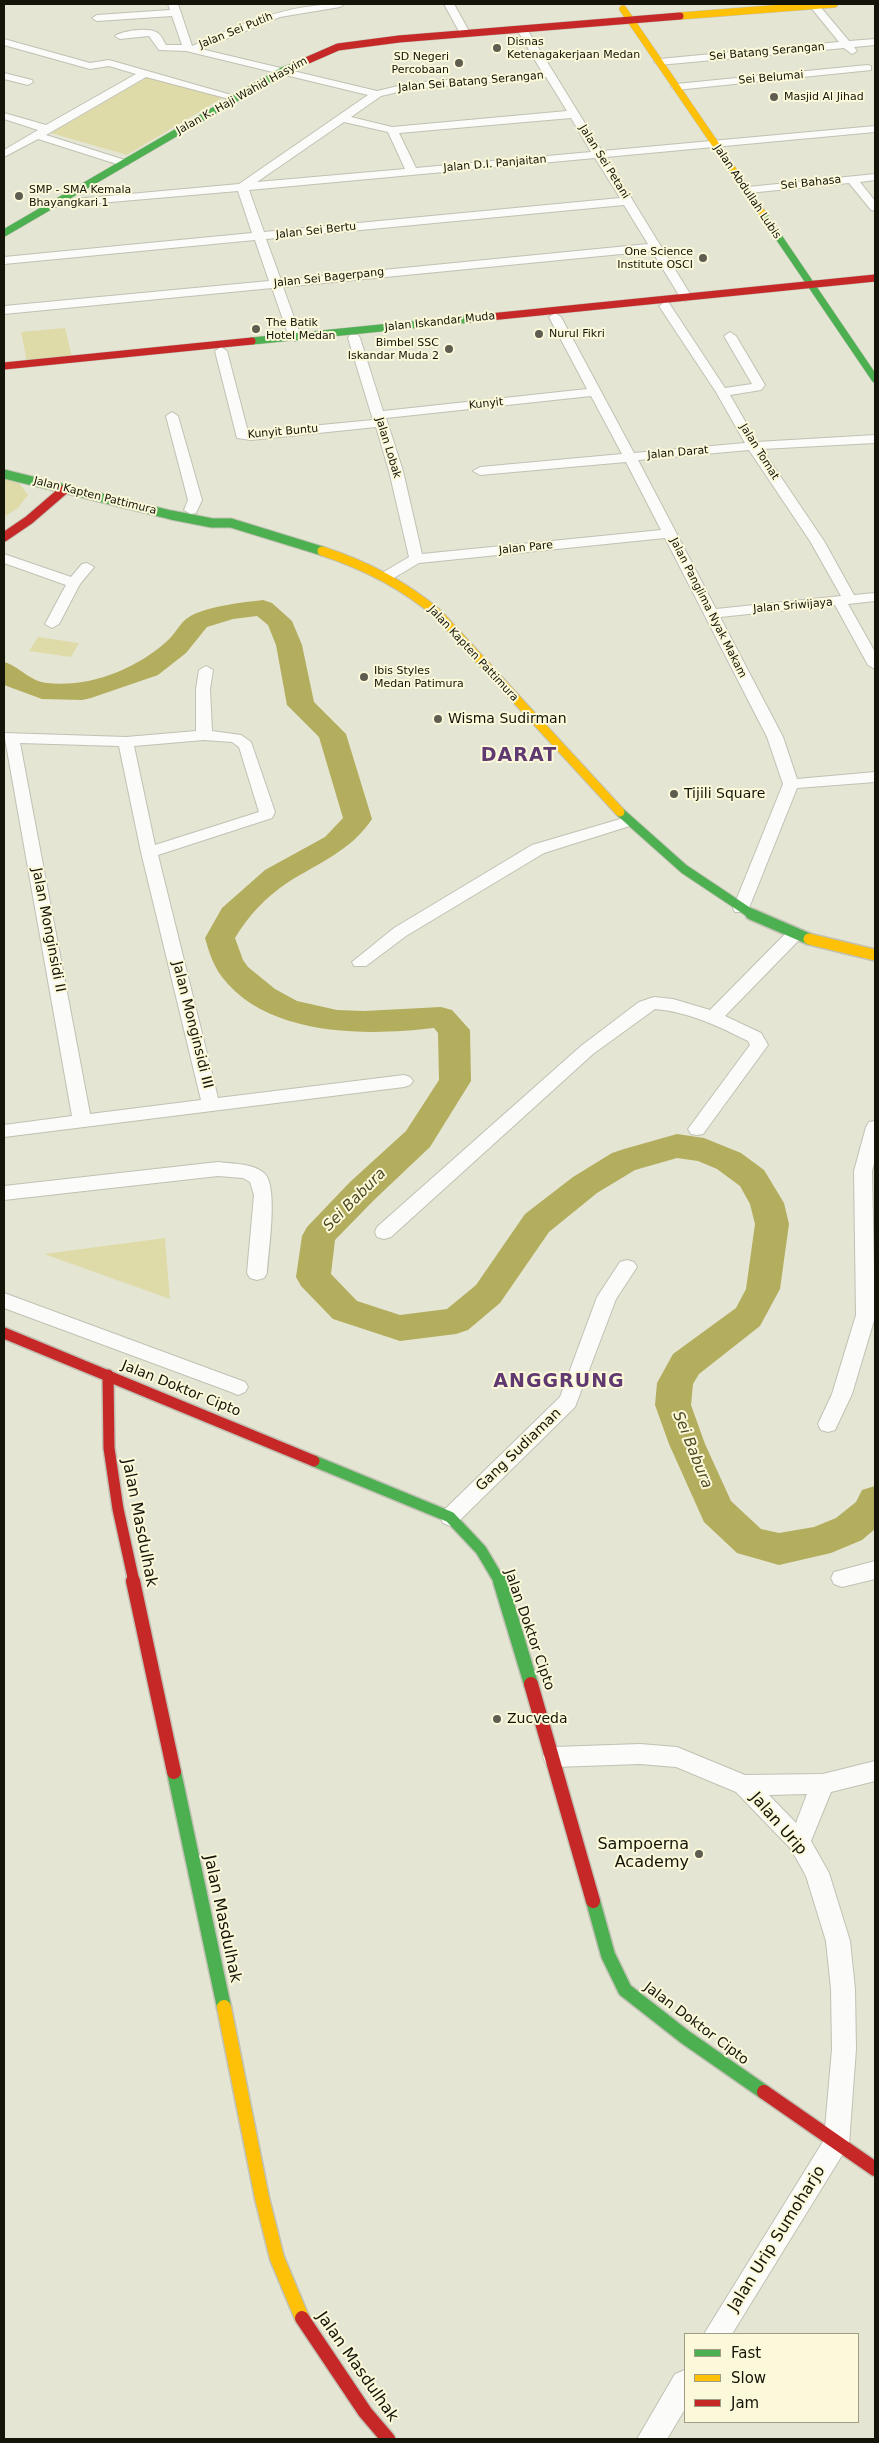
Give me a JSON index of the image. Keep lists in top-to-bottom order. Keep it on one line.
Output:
{"streets":{"street":["Jalan Sei Putih","Sei Batang Serangan","Sei Belumai","Jalan Sei Batang Serangan","Jalan K. Haji Wahid Hasyim","Jalan Sei Petani","Jalan D.I. Panjaitan","Sei Bahasa","Jalan Abdullah Lubis","Jalan Sei Bertu","Jalan Sei Bagerpang","Jalan Iskandar Muda","Kunyit","Kunyit Buntu","Jalan Lobak","Jalan Tomat","Jalan Darat","Jalan Kapten Pattimura","Jalan Pare","Jalan Sriwijaya","Jalan Panglima Nyak Makam","Jalan Monginsidi II","Jalan Monginsidi III","Jalan Doktor Cipto","Gang Sudiaman","Jalan Masdulhak","Jalan Urip","Jalan Urip Sumoharjo"]},"crossings":[["Sei Batang Serangan","Jalan Abdullah Lubis"],["Sei Belumai","Jalan Abdullah Lubis"],["Jalan Sei Batang Serangan","Jalan Sei Petani"],["Jalan Sei Batang Serangan","Jalan D.I. Panjaitan"],["Jalan K. Haji Wahid Hasyim","Jalan Sei Petani"],["Jalan K. Haji Wahid Hasyim","Jalan D.I. Panjaitan"],["Jalan K. Haji Wahid Hasyim","Jalan Abdullah Lubis"],["Jalan Sei Petani","Jalan D.I. Panjaitan"],["Jalan Sei Petani","Jalan Sei Bertu"],["Jalan Sei Petani","Jalan Sei Bagerpang"],["Jalan Sei Petani","Jalan Iskandar Muda"],["Jalan D.I. Panjaitan","Jalan Abdullah Lubis"],["Sei Bahasa","Jalan Abdullah Lubis"],["Jalan Abdullah Lubis","Jalan Iskandar Muda"],["Jalan Iskandar Muda","Kunyit Buntu"],["Jalan Iskandar Muda","Jalan Lobak"],["Jalan Iskandar Muda","Jalan Tomat"],["Jalan Iskandar Muda","Jalan Panglima Nyak Makam"],["Kunyit","Kunyit Buntu"],["Kunyit","Jalan Lobak"],["Kunyit","Jalan Panglima Nyak Makam"],["Kunyit Buntu","Jalan Lobak"],["Jalan Lobak","Jalan Pare"],["Jalan Tomat","Jalan Darat"],["Jalan Tomat","Jalan Sriwijaya"],["Jalan Darat","Jalan Panglima Nyak Makam"],["Jalan Kapten Pattimura","Jalan Pare"],["Jalan Pare","Jalan Panglima Nyak Makam"],["Jalan Sriwijaya","Jalan Panglima Nyak Makam"],["Jalan Monginsidi II","Jalan Monginsidi III"],["Jalan Doktor Cipto","Gang Sudiaman"],["Jalan Doktor Cipto","Jalan Masdulhak"],["Jalan Doktor Cipto","Jalan Urip"],["Jalan Doktor Cipto","Jalan Urip Sumoharjo"],["Jalan Urip","Jalan Urip Sumoharjo"]],"districts":["DARAT","ANGGRUNG"],"water":["Sei Babura"],"places":["Disnas Ketenagakerjaan Medan","SD Negeri Percobaan","Masjid Al Jihad","SMP - SMA Kemala Bhayangkari 1","One Science Institute OSCI","The Batik Hotel Medan","Nurul Fikri","Bimbel SSC Iskandar Muda 2","Ibis Styles Medan Patimura","Wisma Sudirman","Tijili Square","Zucveda","Sampoerna Academy"],"legend":["Fast","Slow","Jam"]}
